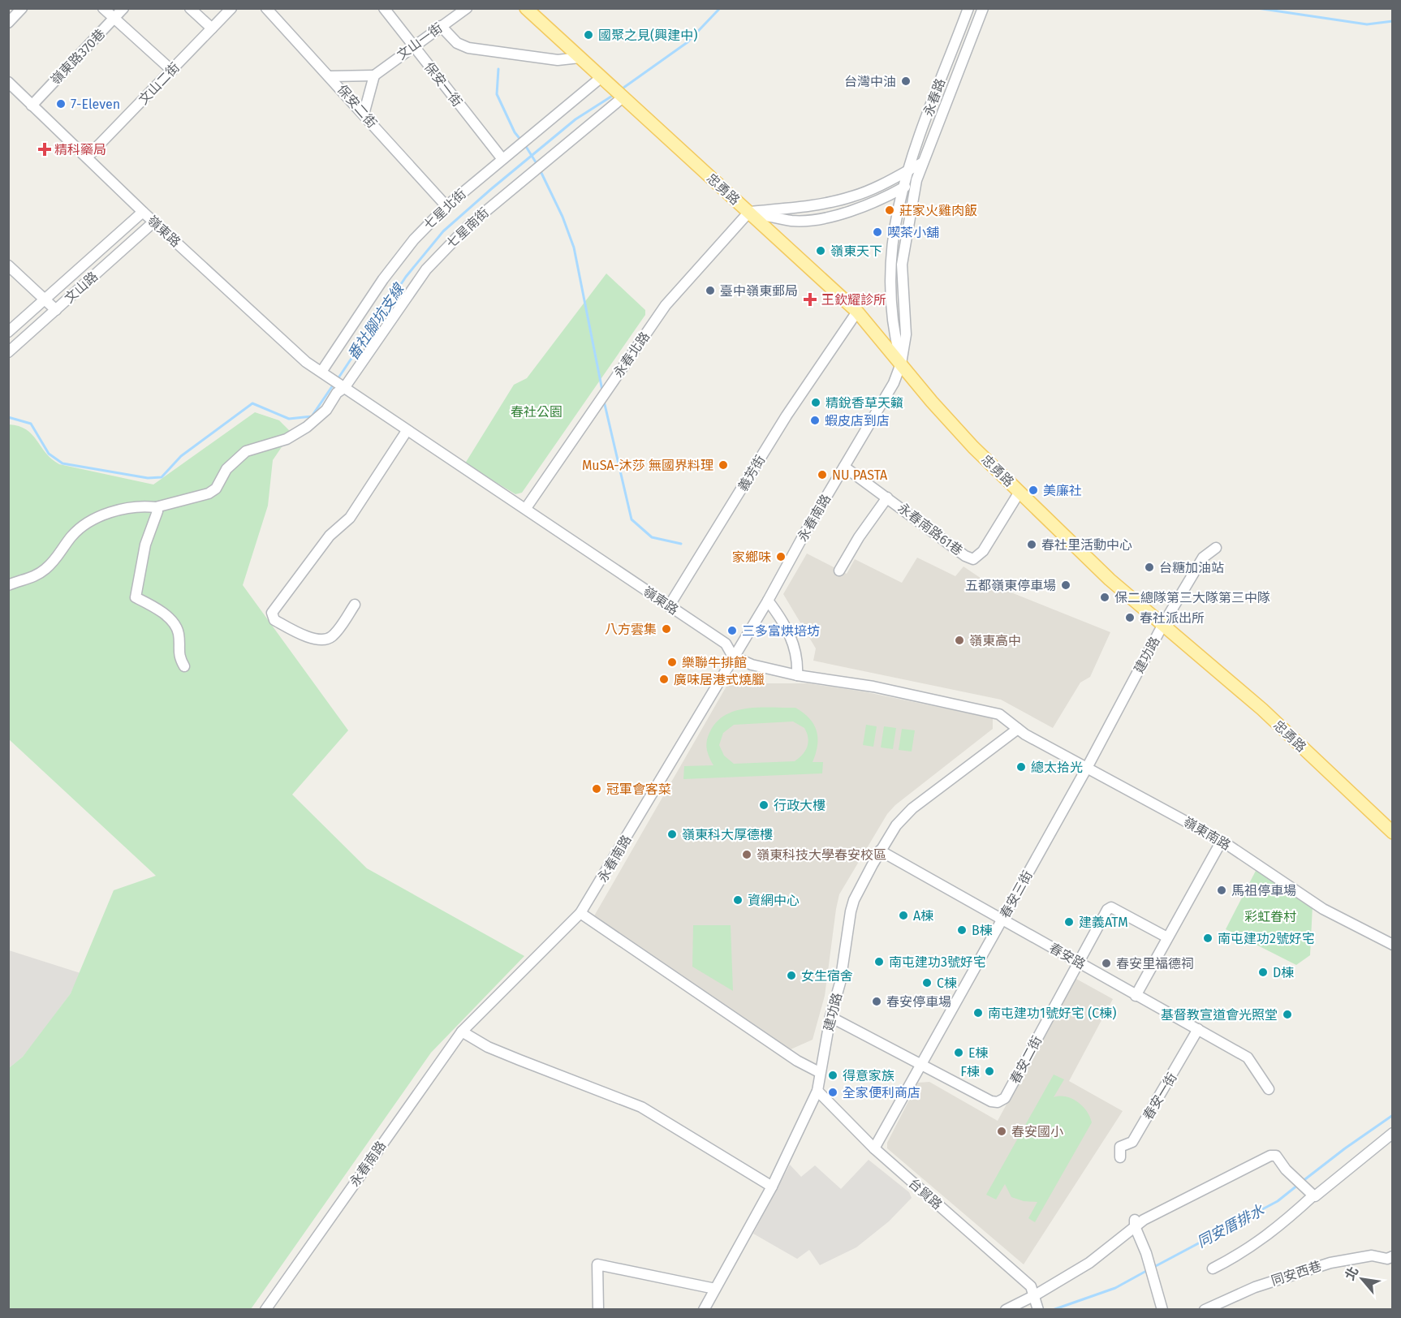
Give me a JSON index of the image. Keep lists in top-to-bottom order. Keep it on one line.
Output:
{"streets":{"main road":["忠勇路"],"street":["文山一街","嶺東路370巷","文山二街","保安一街","永春路","保安二街","七星北街","七星南街","嶺東路","文山路","永春北路","義芳街","永春南路","永春南路61巷","建功路","嶺東南路","春安三街","春安路","春安二街","春安一街","台貿路","同安西巷"]},"crossings":[["文山一街","保安一街"],["嶺東路370巷","嶺東路"],["文山二街","嶺東路"],["保安一街","七星北街"],["永春路","永春南路"],["保安二街","七星北街"],["忠勇路","七星北街"],["忠勇路","七星南街"],["忠勇路","永春北路"],["忠勇路","義芳街"],["忠勇路","永春南路"],["忠勇路","永春南路61巷"],["忠勇路","建功路"],["七星北街","嶺東路"],["七星南街","嶺東路"],["嶺東路","文山路"],["嶺東路","永春北路"],["嶺東路","義芳街"],["嶺東路","永春南路"],["嶺東路","建功路"],["嶺東路","嶺東南路"],["永春南路","永春南路61巷"],["建功路","嶺東南路"],["建功路","春安三街"],["建功路","春安路"],["建功路","春安二街"],["建功路","台貿路"],["嶺東南路","春安三街"],["春安三街","春安路"],["春安三街","春安二街"],["春安三街","台貿路"],["春安路","春安二街"],["春安路","春安一街"]],"water":["番社腳坑支線","同安厝排水"],"parks":["春社公園","彩虹眷村"],"places":{"other":["國聚之見(興建中)","台灣中油","7-Eleven","莊家火雞肉飯","喫茶小舖","嶺東天下","臺中嶺東郵局","精銳香草天籟","蝦皮店到店","MuSA-沐莎 無國界料理","NU PASTA","美廉社","春社里活動中心","家鄉味","台糖加油站","五都嶺東停車場","保二總隊第三大隊第三中隊","春社派出所","八方雲集","三多富烘培坊","嶺東高中","樂聯牛排館","廣味居港式燒臘","總太拾光","冠軍會客菜","行政大樓","嶺東科大厚德樓","嶺東科技大學春安校區","馬祖停車場","資網中心","A棟","建義ATM","B棟","南屯建功2號好宅","南屯建功3號好宅","春安里福德祠","D棟","女生宿舍","C棟","春安停車場","南屯建功1號好宅 (C棟)","基督教宣道會光照堂","E棟","F棟","得意家族","全家便利商店","春安國小"],"health":["精科藥局","王欽耀診所"]},"north":"top left"}
